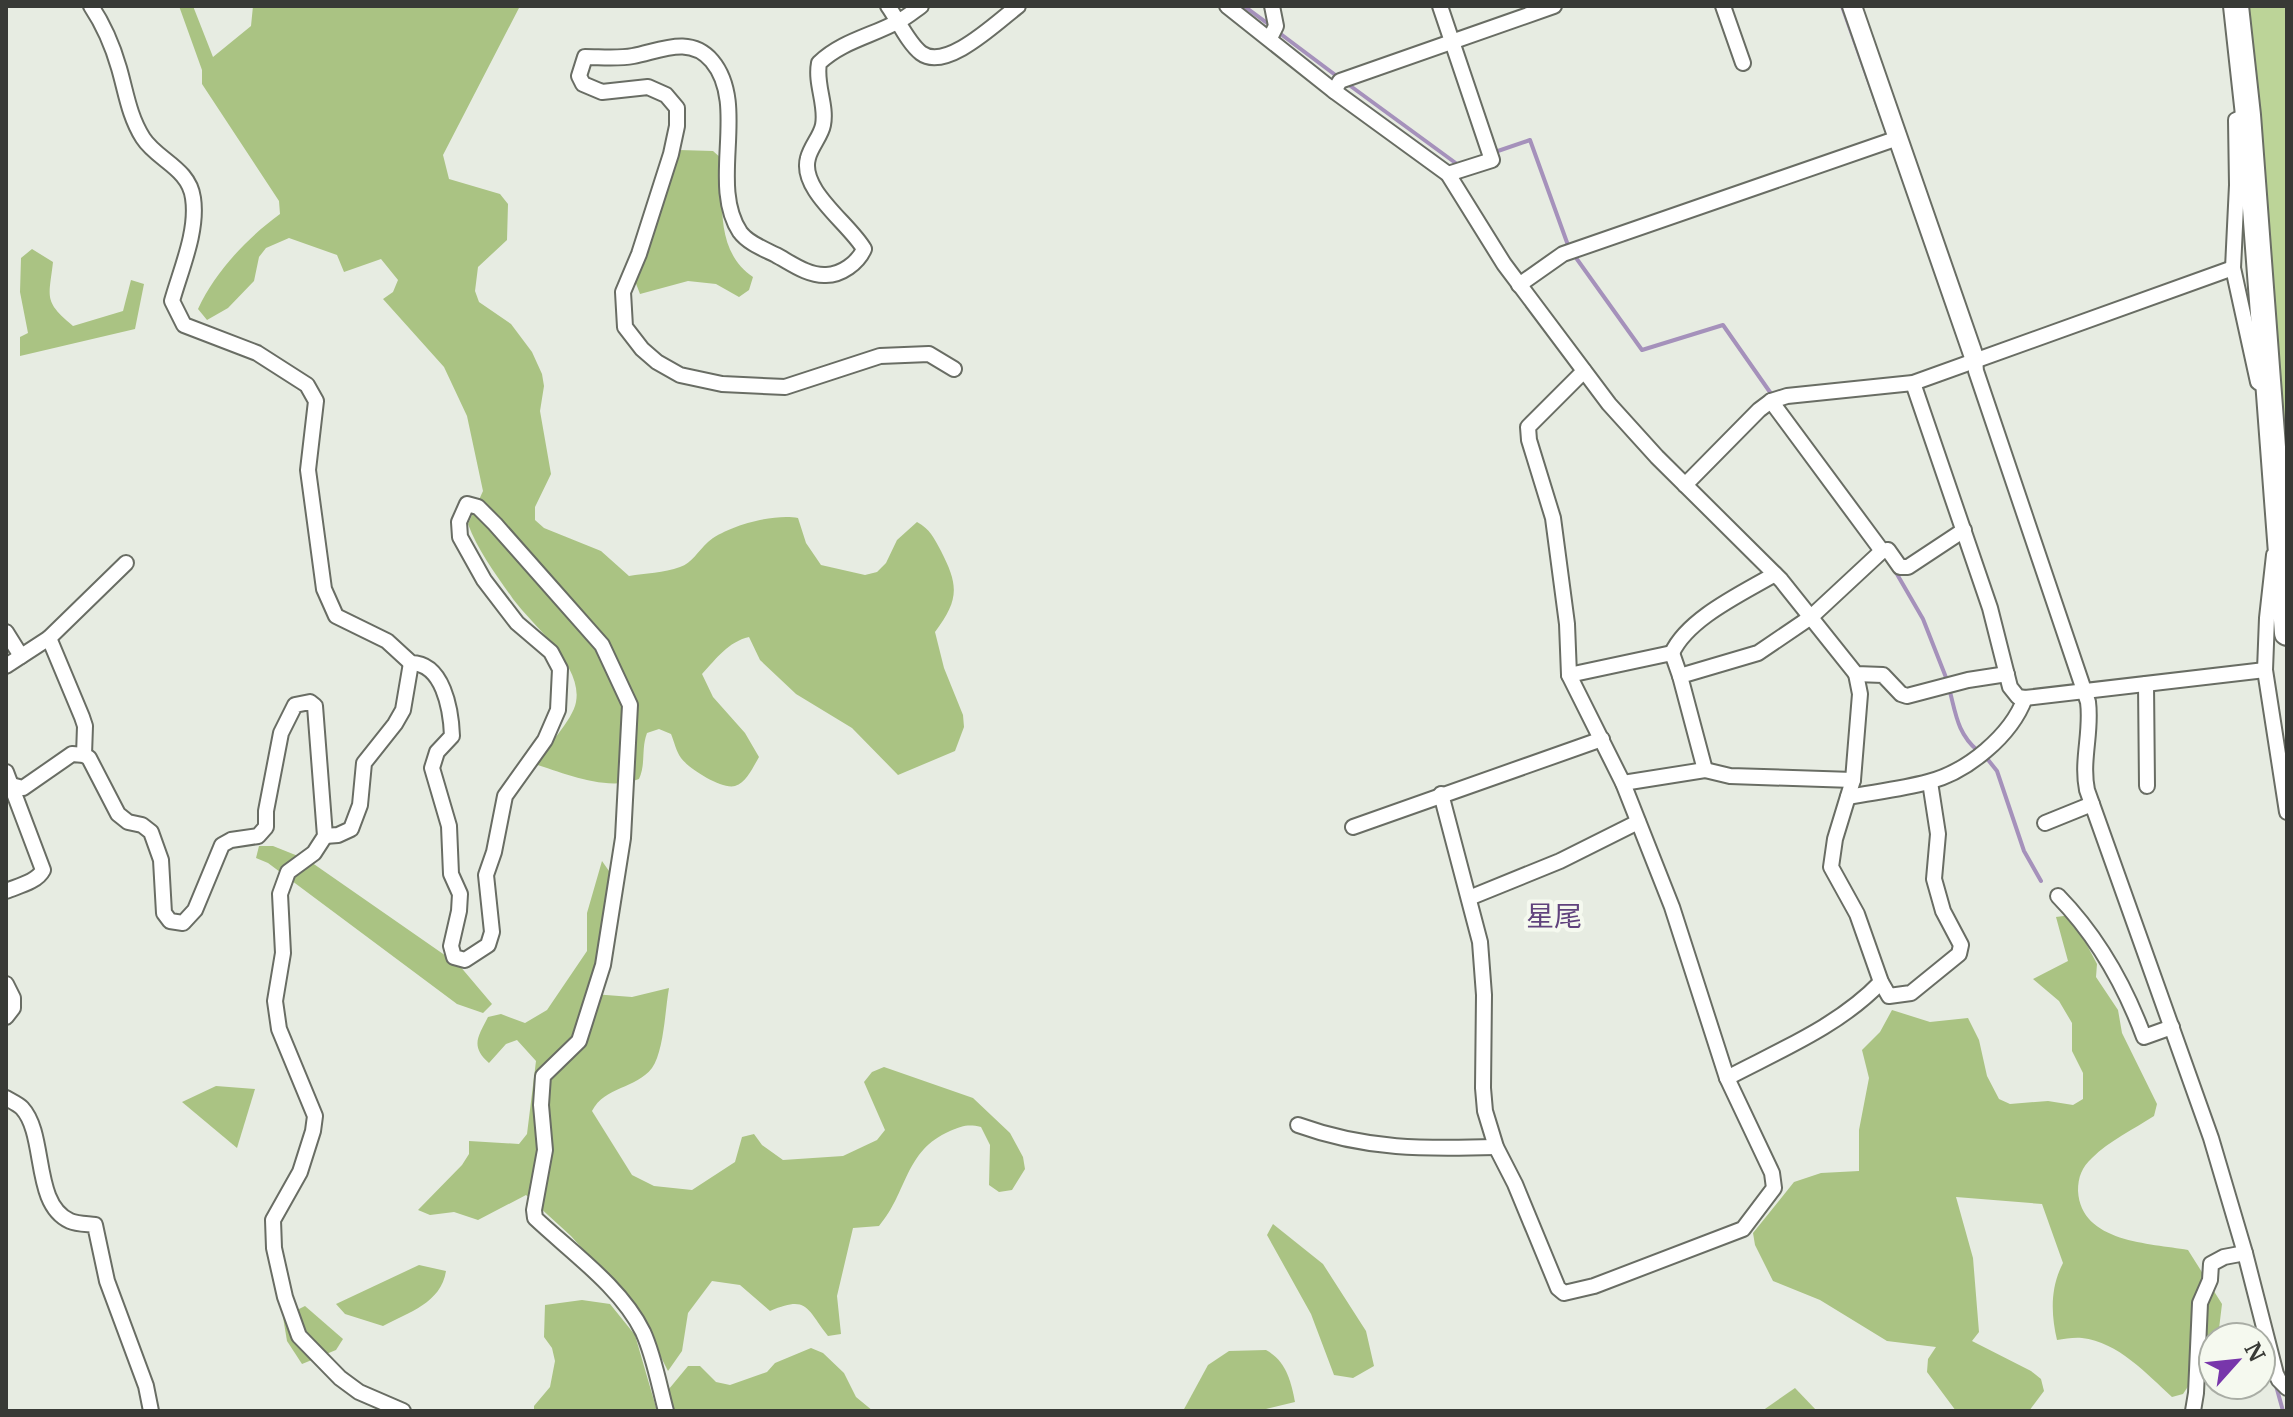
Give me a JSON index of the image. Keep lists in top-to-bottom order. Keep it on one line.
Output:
{"districts":["星尾"],"north":"top right"}
